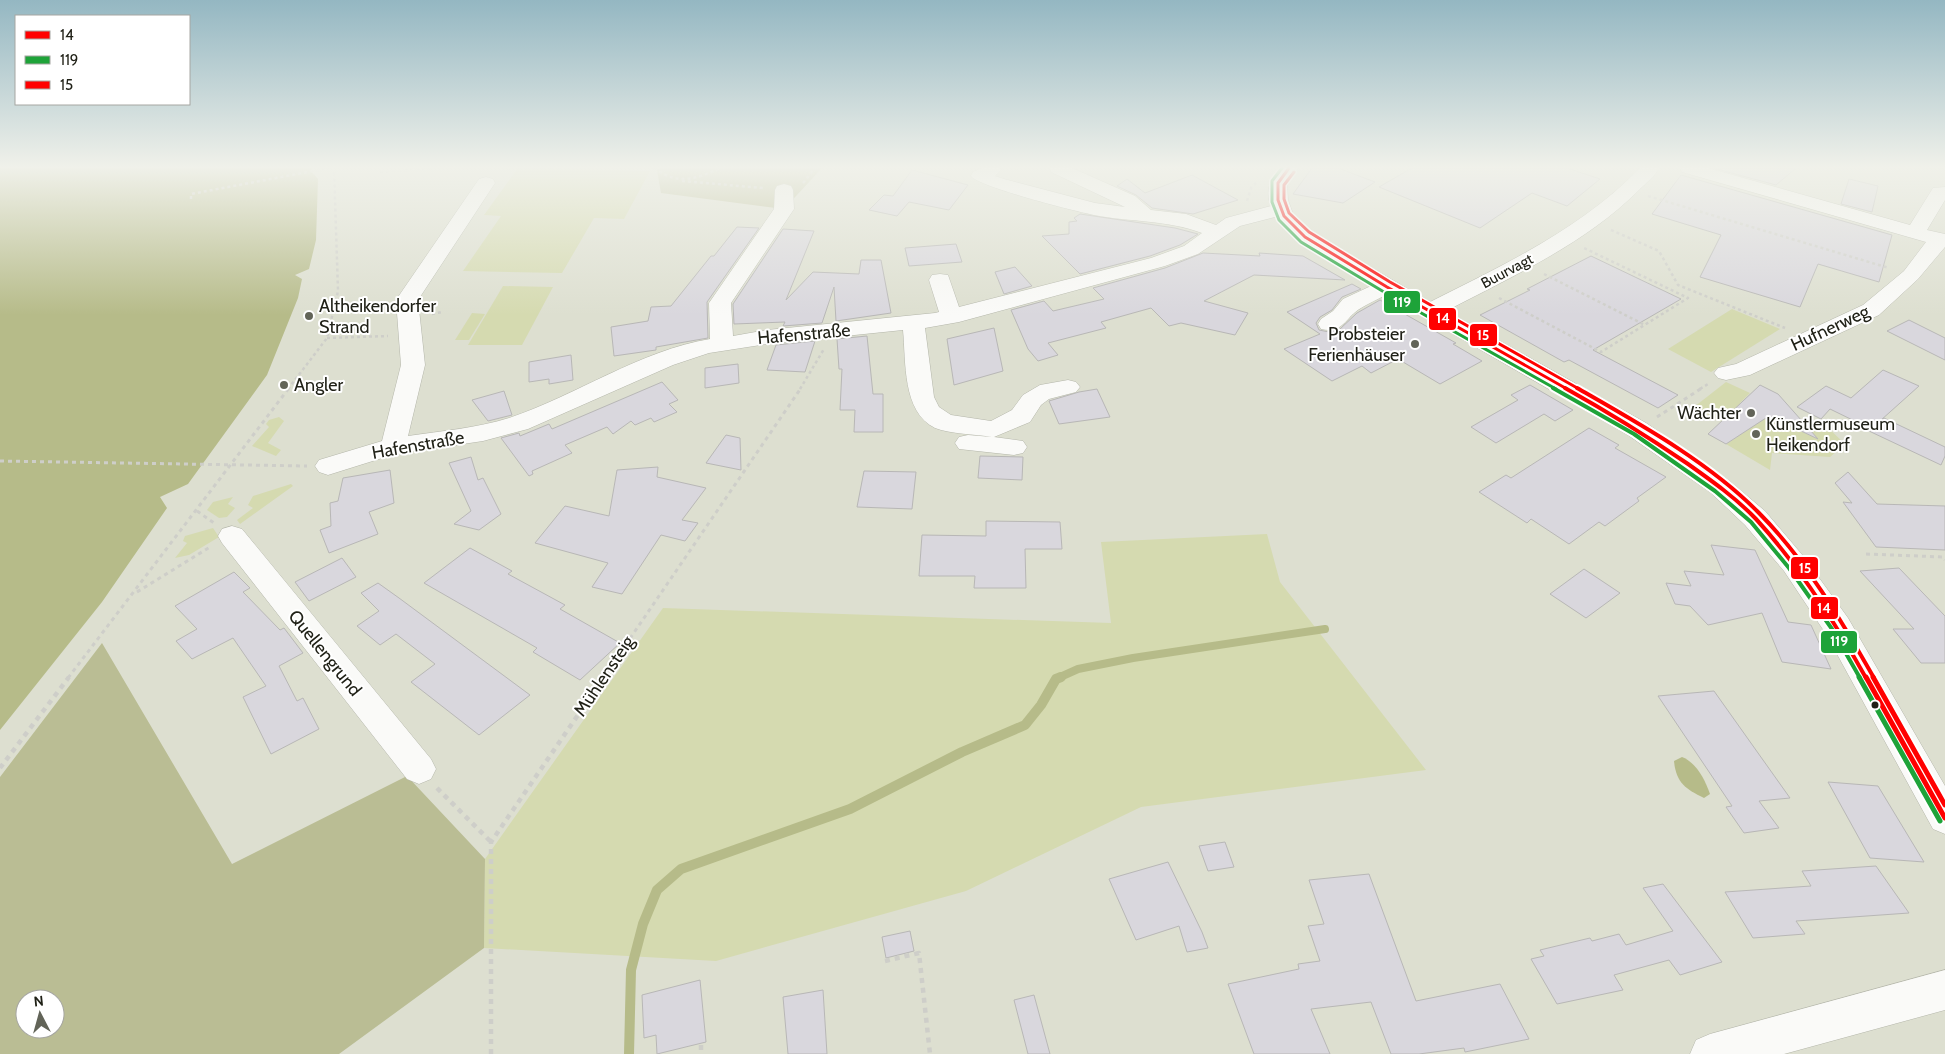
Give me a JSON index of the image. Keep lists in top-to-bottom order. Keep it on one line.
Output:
{"streets":{"street":["Buurvagt","Hufnerweg","Hafenstraße","Quellengrund"],"path":["Mühlensteig"]},"crossings":[["Hafenstraße","Mühlensteig"]],"places":["Altheikendorfer Strand","Probsteier Ferienhäuser","Angler","Wächter","Künstlermuseum Heikendorf"],"lines":["transit line 14","transit line 119","transit line 15"],"legend":["14","119","15"],"north":"top"}
